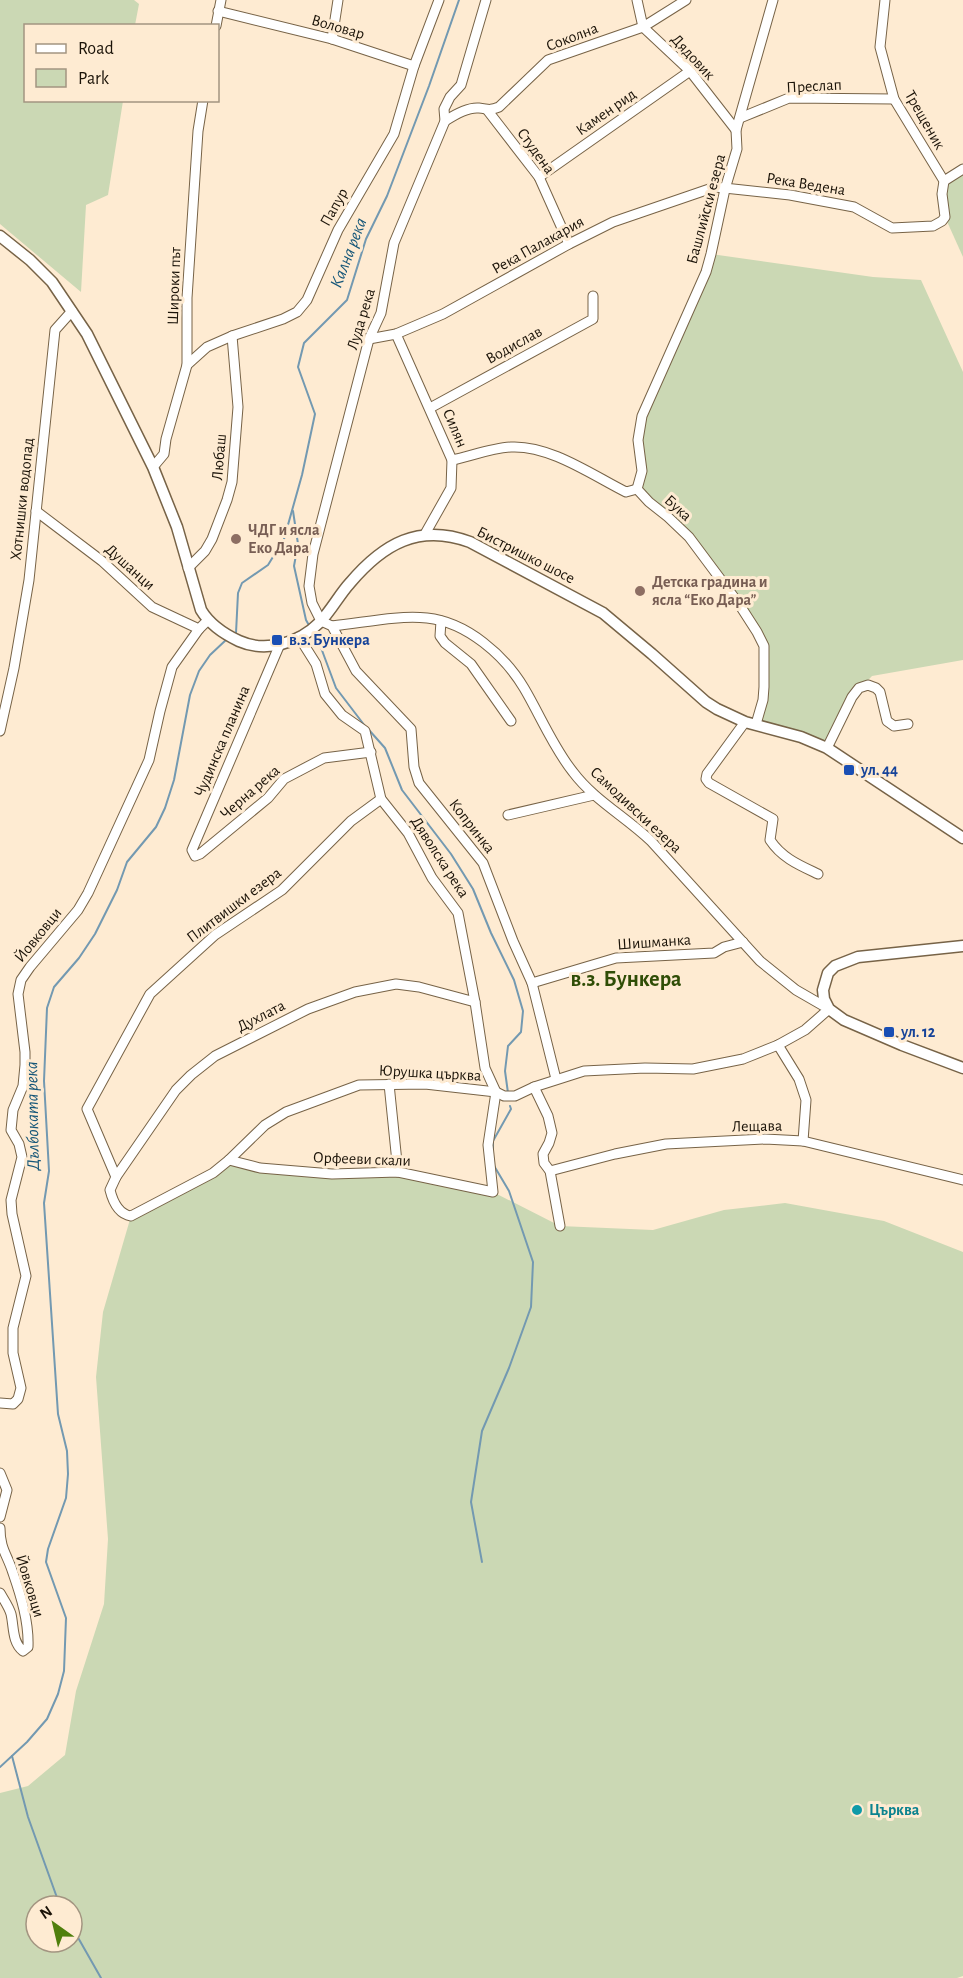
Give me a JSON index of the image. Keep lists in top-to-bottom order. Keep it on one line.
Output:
{"streets":{"street":["Воловар","Соколна","Дядовик","Преслап","Камен рид","Трещеник","Студена","Река Ведена","Папур","Башлийски езера","Река Палакария","Широки път","Луда река","Водислав","Силян","Любаш","Хотнишки водопад","Бука","Бистришко шосе","Душанци","Чудинска планина","Черна река","Самодивски езера","Копринка","Дяволска река","Плитвишки езера","Йовковци","Шишманка","Духлата","Юрушка църква","Лещава","Орфееви скали"]},"crossings":[["Воловар","Папур"],["Соколна","Дядовик"],["Соколна","Студена"],["Дядовик","Камен рид"],["Дядовик","Башлийски езера"],["Преслап","Трещеник"],["Преслап","Башлийски езера"],["Камен рид","Студена"],["Трещеник","Река Ведена"],["Студена","Река Палакария"],["Река Ведена","Башлийски езера"],["Река Ведена","Река Палакария"],["Папур","Широки път"],["Папур","Любаш"],["Башлийски езера","Река Палакария"],["Башлийски езера","Бука"],["Река Палакария","Луда река"],["Река Палакария","Силян"],["Луда река","Бистришко шосе"],["Луда река","Самодивски езера"],["Луда река","Копринка"],["Водислав","Силян"],["Силян","Бистришко шосе"],["Хотнишки водопад","Душанци"],["Бука","Бистришко шосе"],["Бистришко шосе","Душанци"],["Бистришко шосе","Чудинска планина"],["Бистришко шосе","Самодивски езера"],["Бистришко шосе","Копринка"],["Бистришко шосе","Дяволска река"],["Бистришко шосе","Йовковци"],["Душанци","Йовковци"],["Чудинска планина","Черна река"],["Черна река","Дяволска река"],["Самодивски езера","Копринка"],["Самодивски езера","Шишманка"],["Самодивски езера","Юрушка църква"],["Копринка","Шишманка"],["Копринка","Юрушка църква"],["Дяволска река","Плитвишки езера"],["Дяволска река","Духлата"],["Дяволска река","Юрушка църква"],["Дяволска река","Орфееви скали"],["Плитвишки езера","Духлата"],["Плитвишки езера","Юрушка църква"],["Духлата","Юрушка църква"],["Юрушка църква","Орфееви скали"]],"districts":["в.з. Бункера"],"water":["Кална река","Дълбоката река"],"places":{"other":["ЧДГ и ясла Еко Дара","Детска градина и ясла “Еко Дара”","Църква"],"transit":["в.з. Бункера","ул. 44","ул. 12"]},"legend":["Road","Park"],"north":"top left"}
